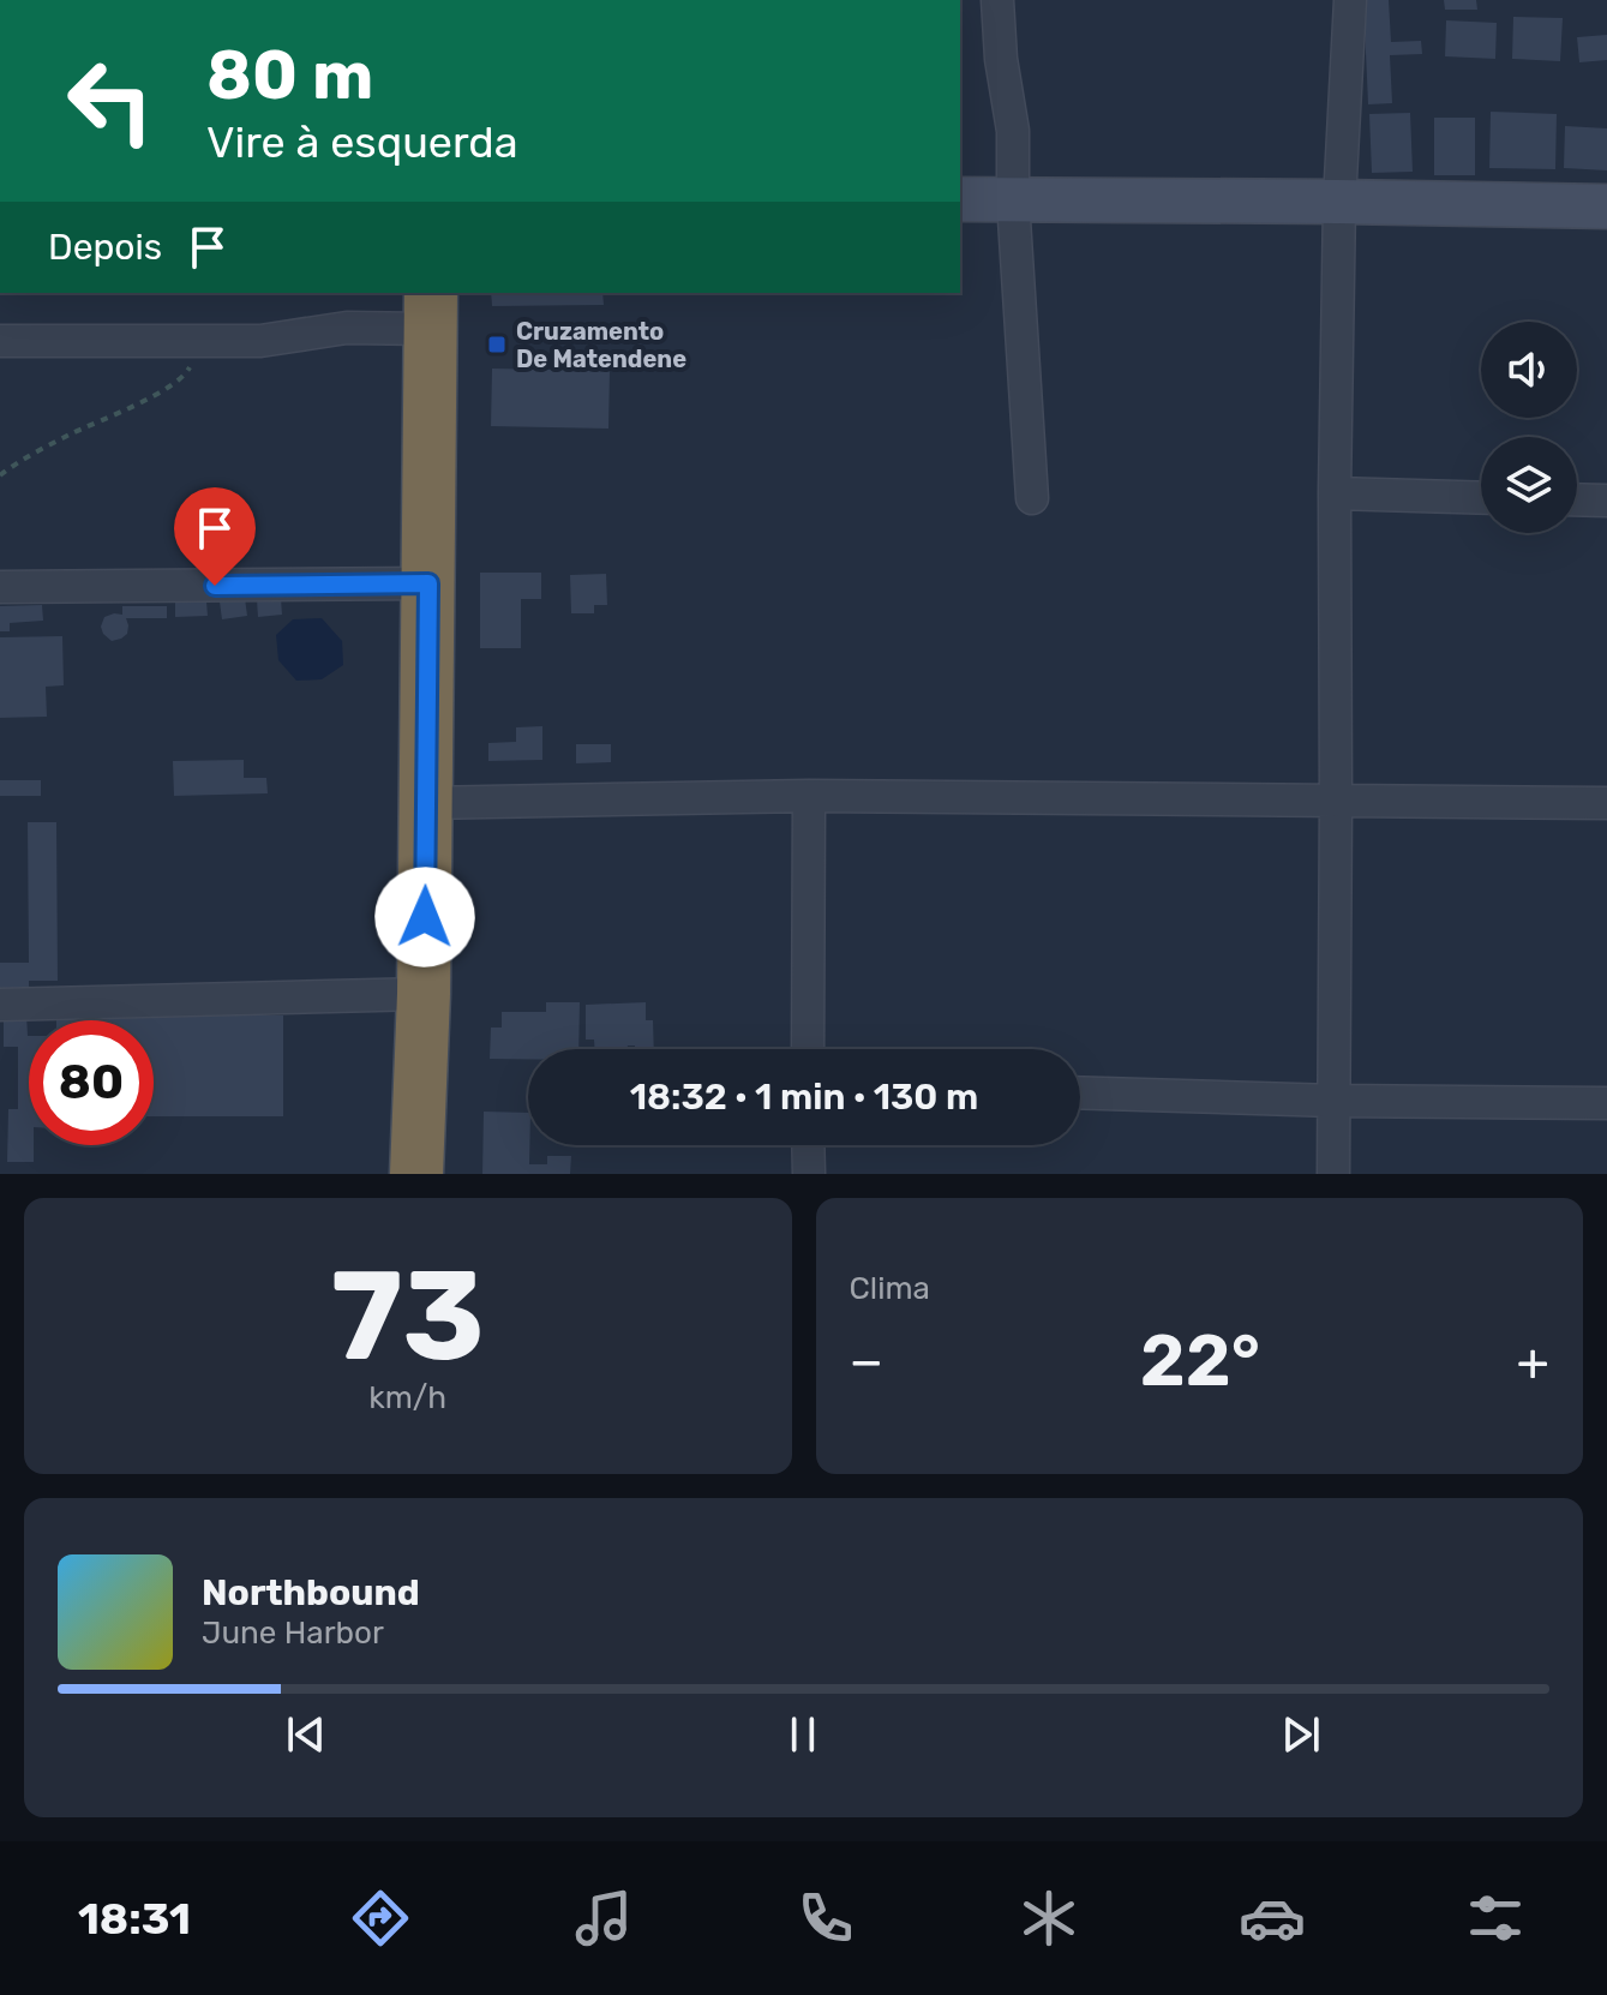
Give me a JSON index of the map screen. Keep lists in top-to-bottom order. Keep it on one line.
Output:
{"places":{"transit":["Cruzamento De Matendene"]},"page":{"turn":["80 m","Vire à esquerda"],"then":"Depois","limit":"80","trip":"18:32 · 1 min · 130 m","tile":[["73","km/h"],"Clima"],"heat":["−","22°","+"],"song":["Northbound","June Harbor"],"tabs":"18:31"}}
